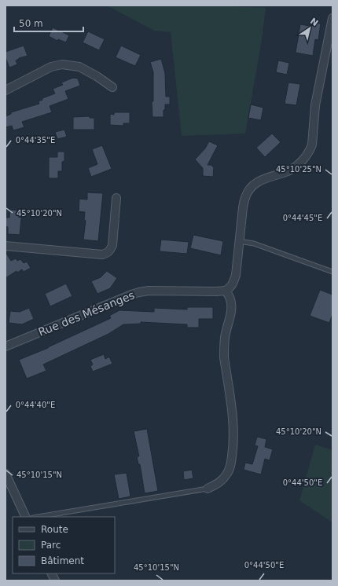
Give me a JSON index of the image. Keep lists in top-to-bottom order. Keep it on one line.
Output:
{"streets":{"street":["Rue des Mésanges"]},"legend":["Route","Parc","Bâtiment"],"scale_bar":"50 m","north":"top right","coordinates":["0°44'35\"E","45°10'25\"N","45°10'20\"N","0°44'45\"E","0°44'40\"E","45°10'15\"N","0°44'50\"E"]}
